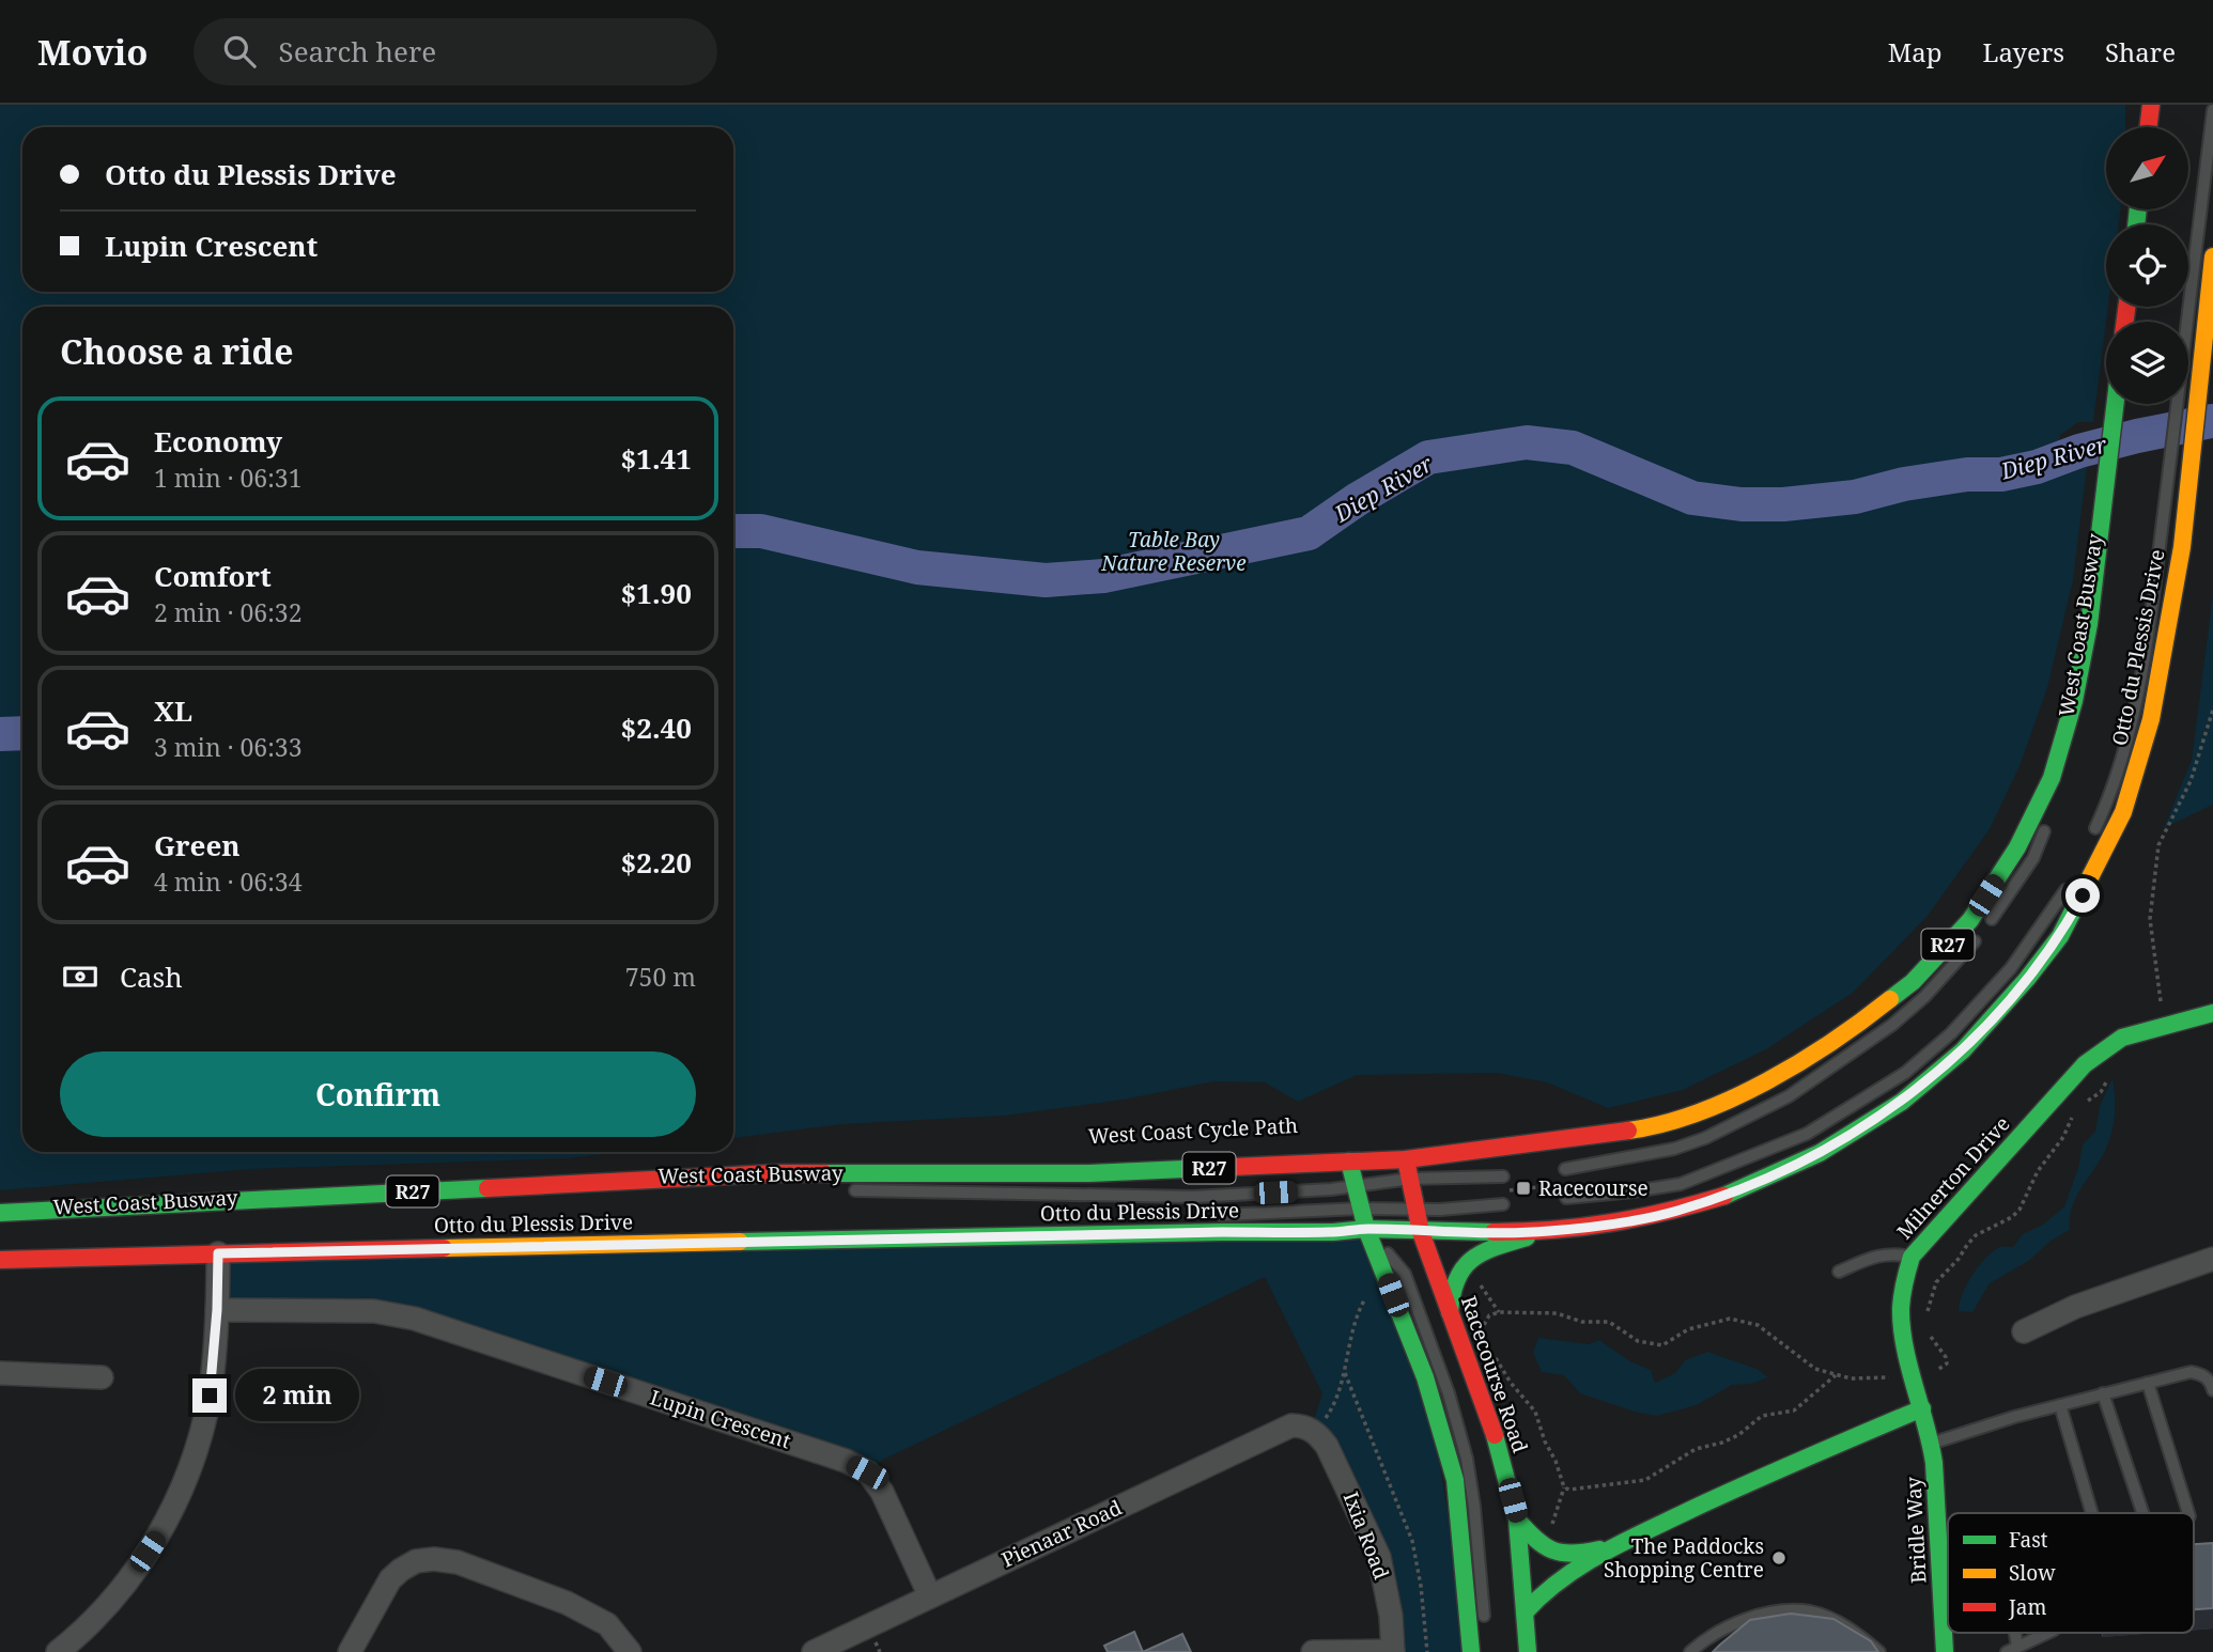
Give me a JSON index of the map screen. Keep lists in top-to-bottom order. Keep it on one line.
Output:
{"streets":{"main road":["Otto du Plessis Drive","R27","Milnerton Drive","Racecourse Road","Bridle Way"],"street":["Lupin Crescent","Pienaar Road","Ixia Road"],"lane":["West Coast Busway"]},"crossings":[["West Coast Busway","Racecourse Road"],["Otto du Plessis Drive","Racecourse Road"],["Milnerton Drive","Bridle Way"],["Lupin Crescent","Pienaar Road"],["Pienaar Road","Ixia Road"]],"water":["Diep River"],"parks":["Table Bay Nature Reserve"],"places":{"transit":["Racecourse"],"other":["The Paddocks Shopping Centre"]},"legend":["Fast","Slow","Jam"],"north":"top right","page":{"header":"Movio","search":"Search here","nav":["Map","Layers","Share"],"banner":["Otto du Plessis Drive","Lupin Crescent"],"heading":"Choose a ride","list":[{"name":"Economy","note":"1 min · 06:31","value":"$1.41"},{"name":"Comfort","note":"2 min · 06:32","value":"$1.90"},{"name":"XL","note":"3 min · 06:33","value":"$2.40"},{"name":"Green","note":"4 min · 06:34","value":"$2.20"}],"pay":["Cash","750 m"],"buttons":"Confirm","bubble":"2 min"}}
